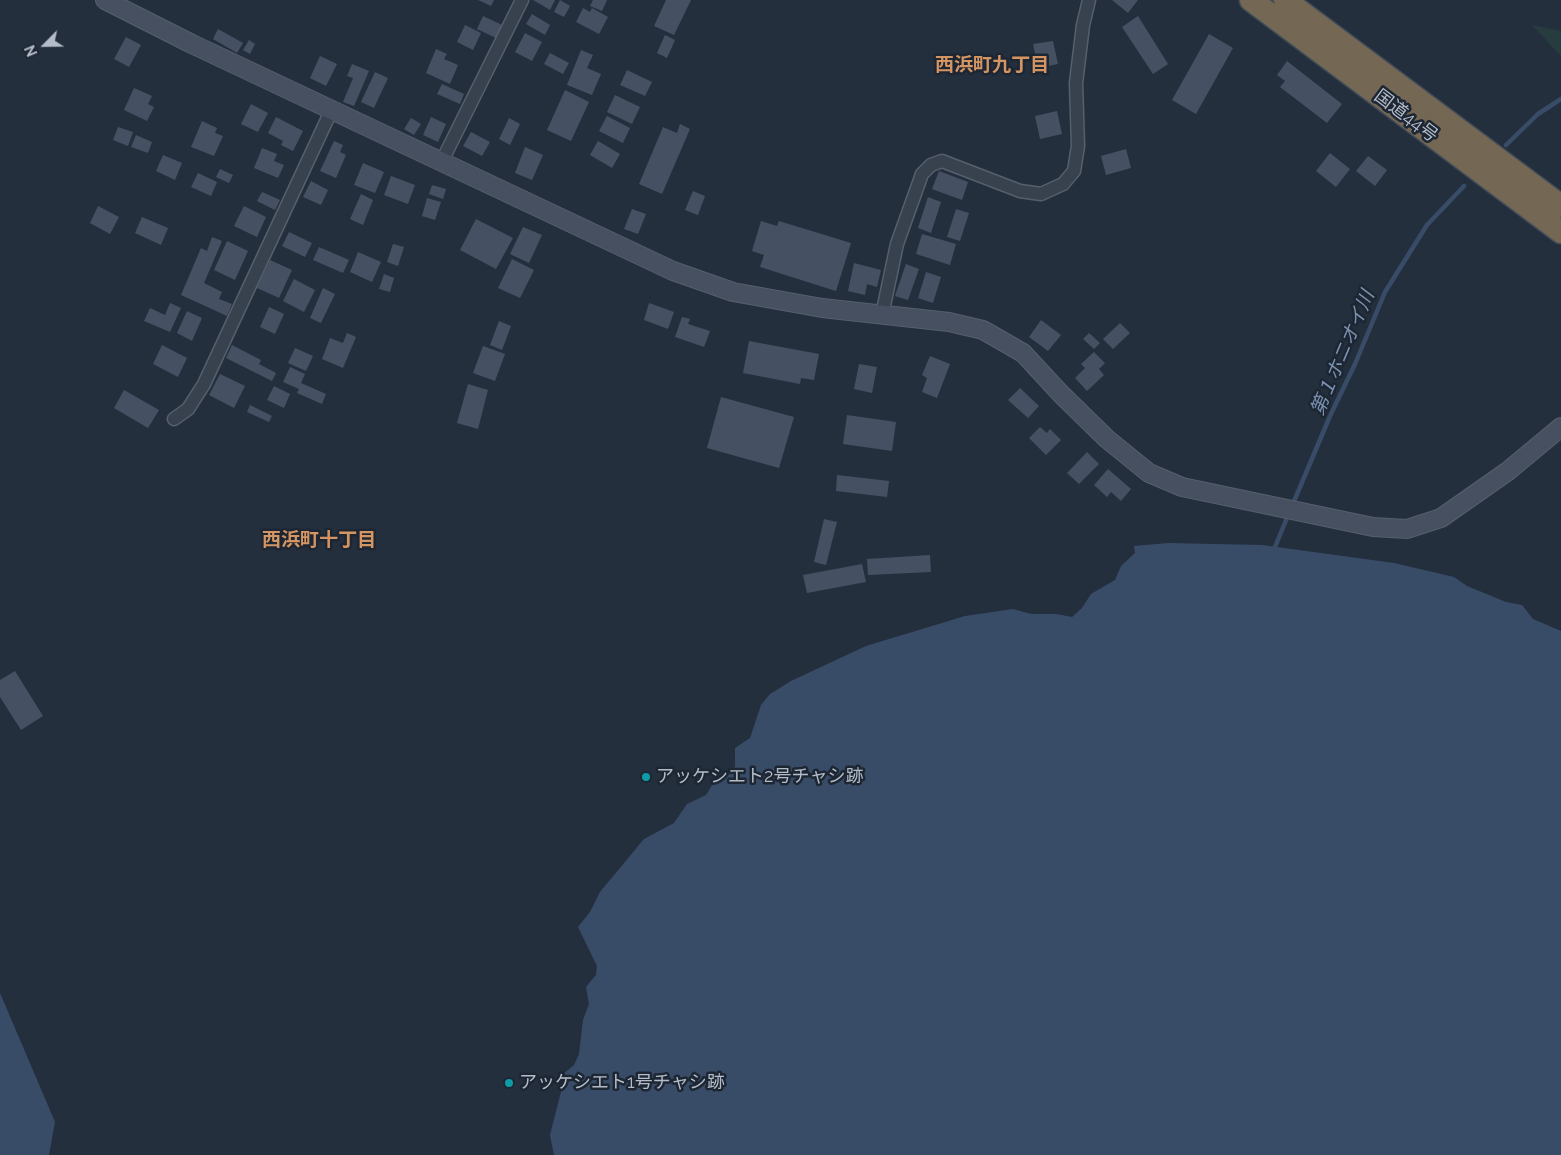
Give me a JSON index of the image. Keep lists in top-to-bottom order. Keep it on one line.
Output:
{"streets":{"highway":["国道44号"]},"districts":["西浜町九丁目","西浜町十丁目"],"water":["第１ホニオイ川"],"places":["アッケシエト2号チャシ跡","アッケシエト1号チャシ跡"],"north":"bottom left"}
